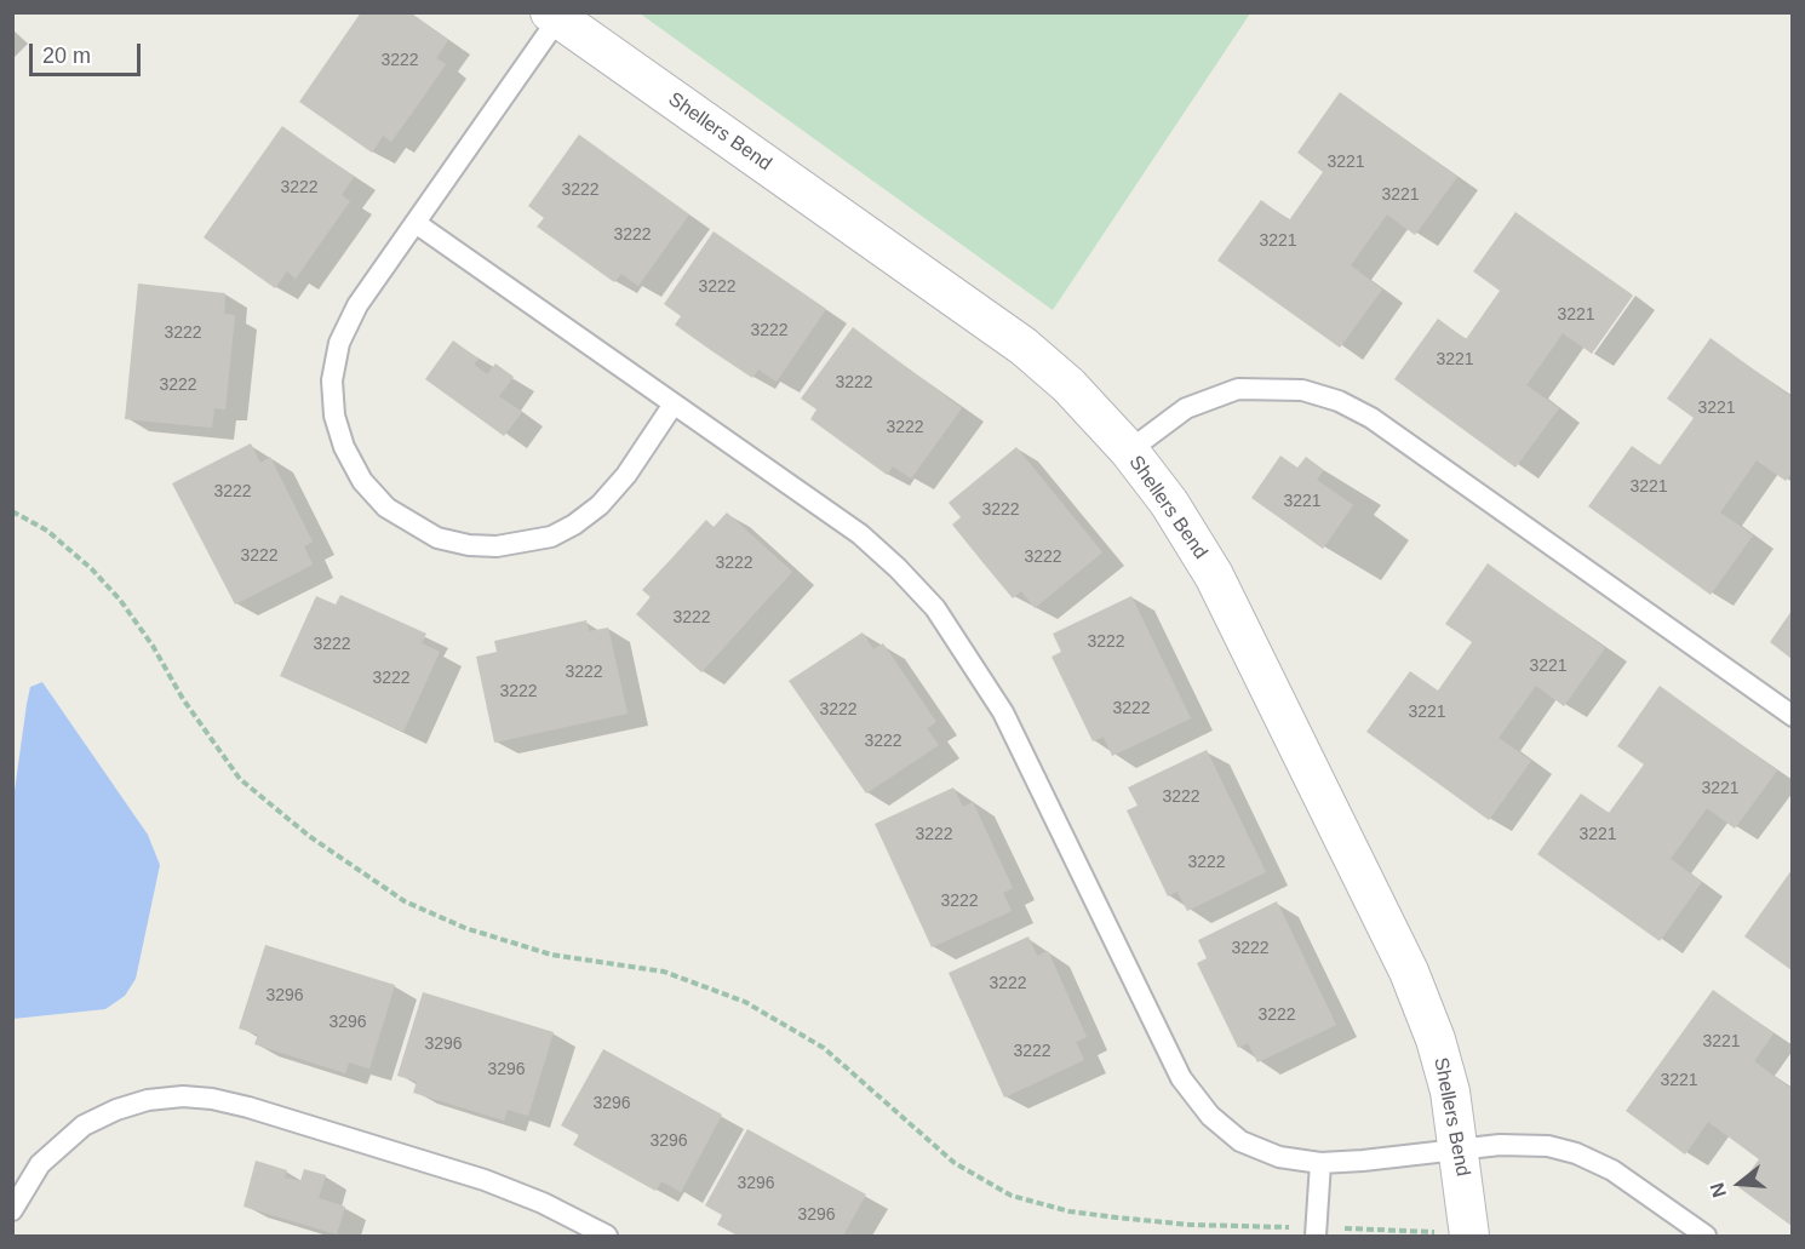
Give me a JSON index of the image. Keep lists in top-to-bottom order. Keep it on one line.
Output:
{"streets":{"street":["Shellers Bend"]},"house_numbers":["3222","3221","3222","3222","3221","3222","3221","3222","3221","3222","3222","3221","3222","3222","3221","3222","3221","3222","3221","3222","3222","3222","3222","3222","3222","3222","3221","3222","3222","3222","3222","3222","3221","3222","3221","3222","3222","3221","3222","3222","3222","3222","3296","3222","3296","3221","3296","3222","3296","3221","3296","3296","3296","3296"],"scale_bar":"20 m","north":"left"}
